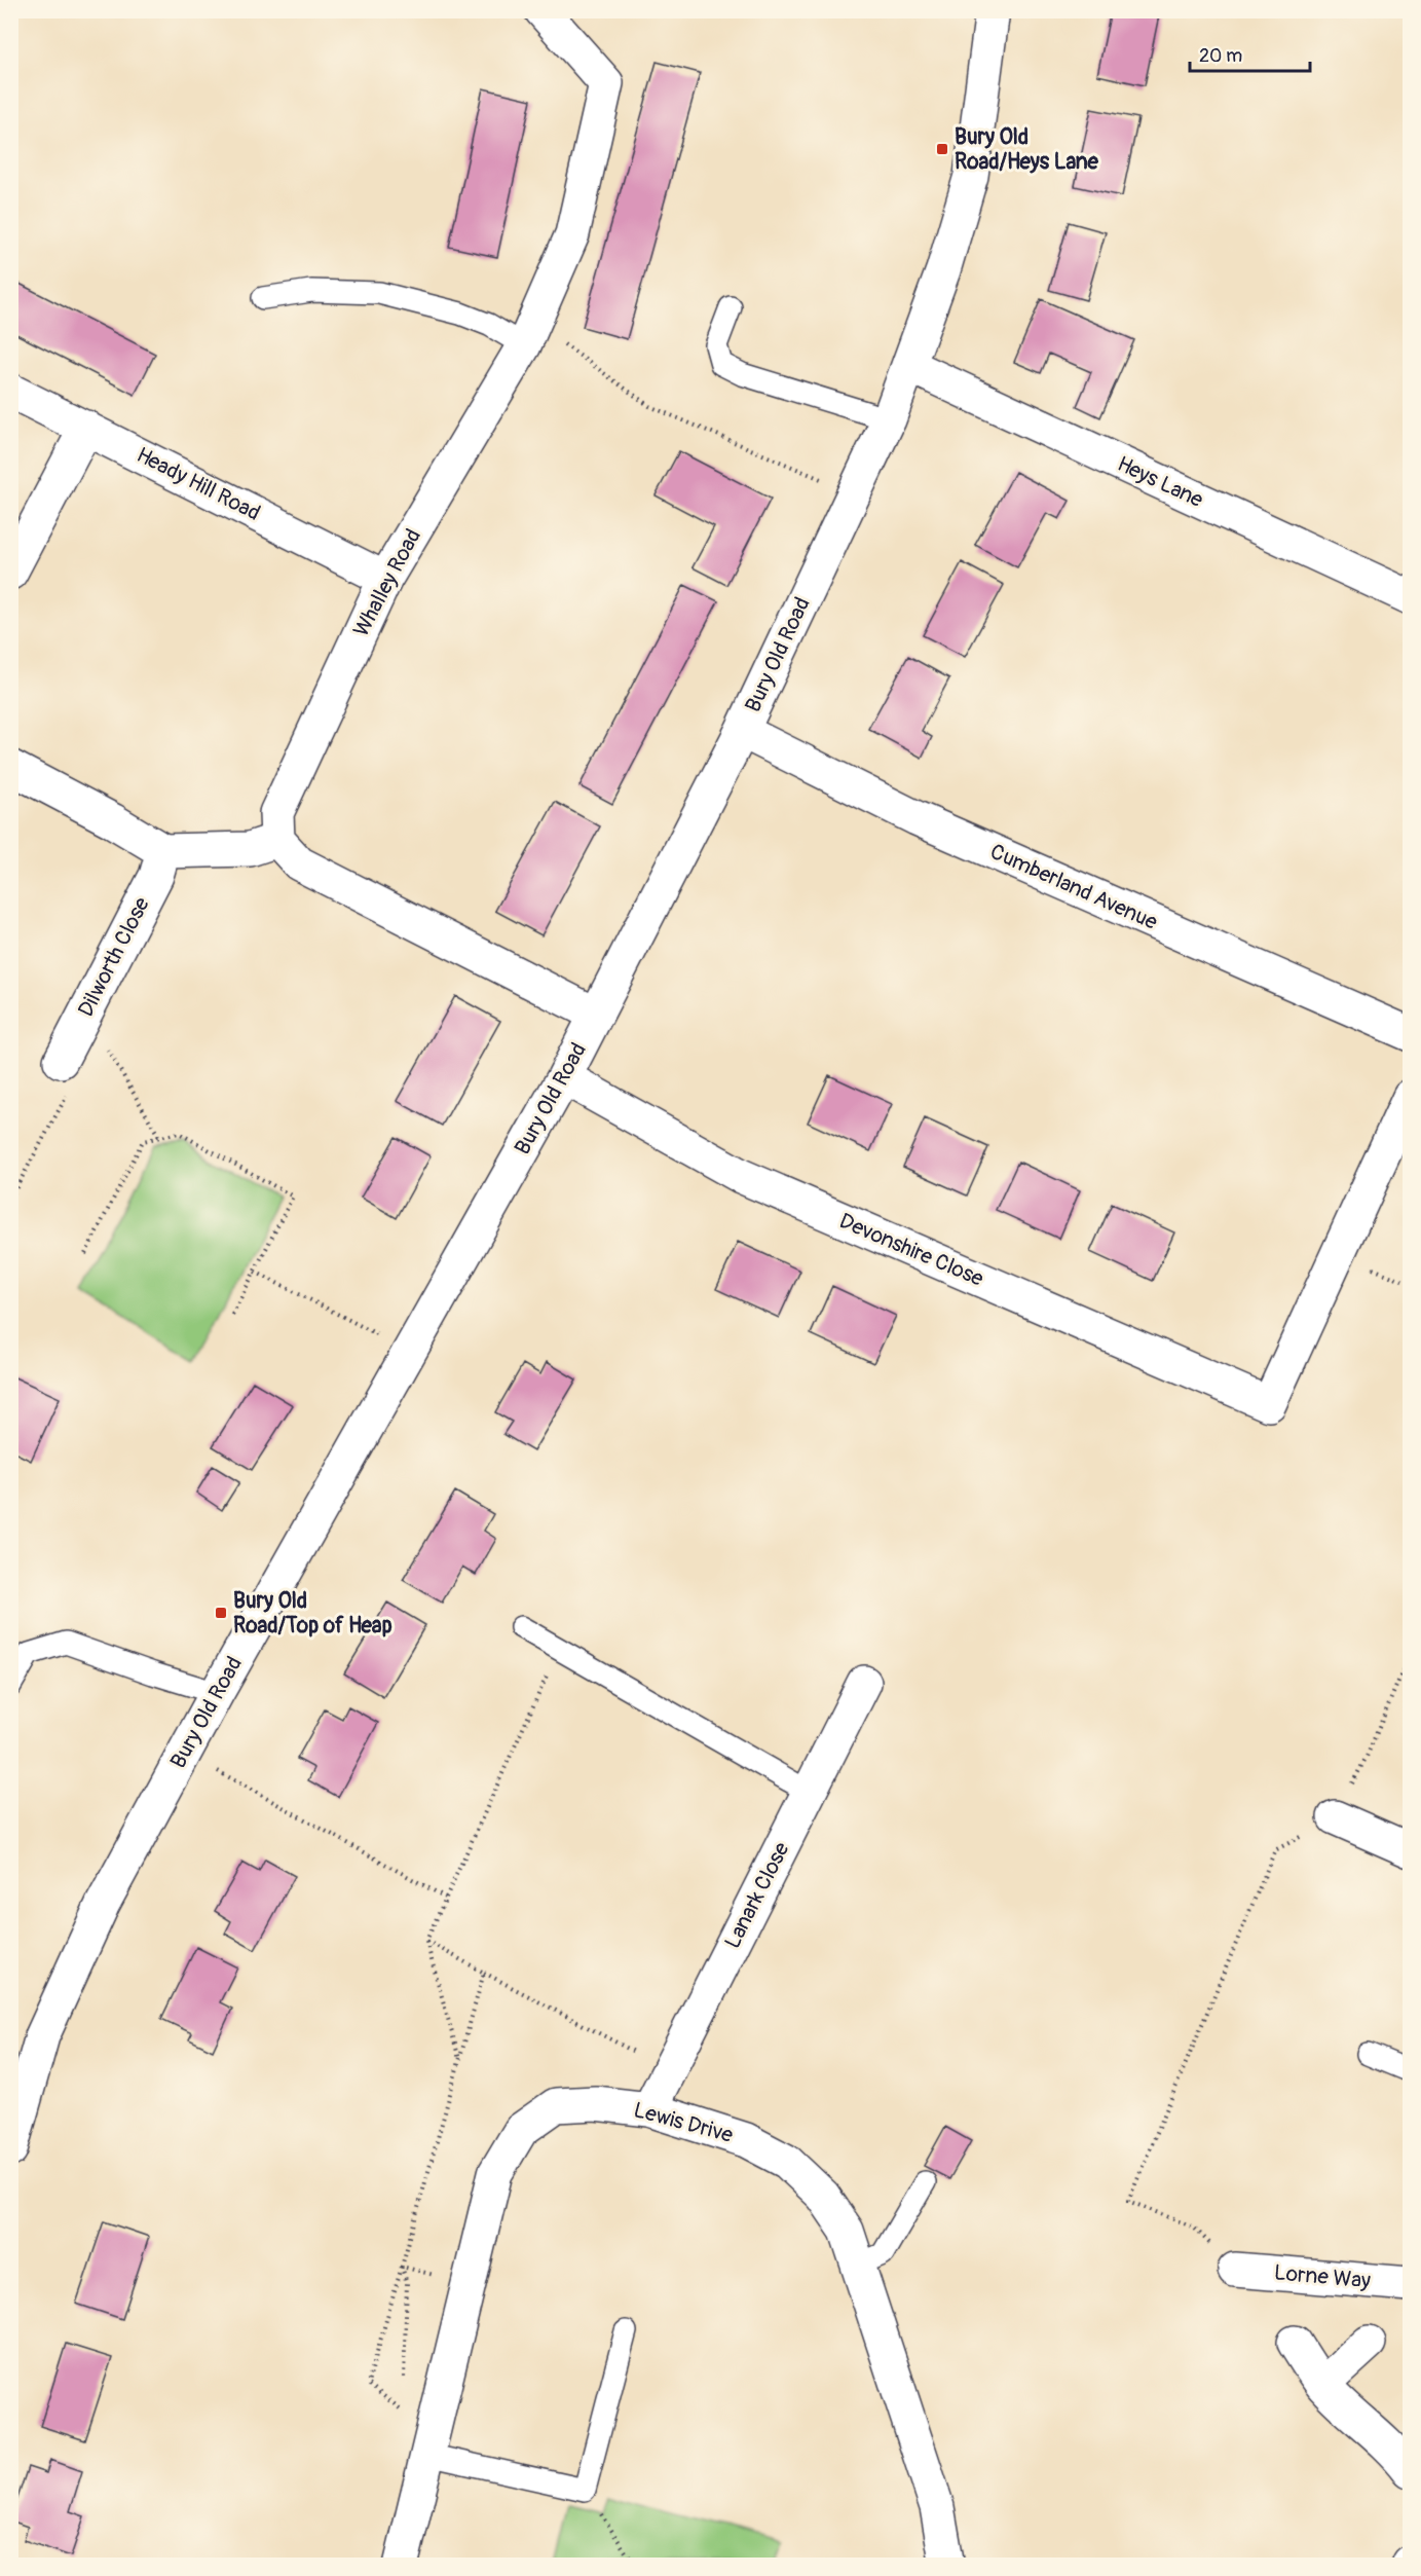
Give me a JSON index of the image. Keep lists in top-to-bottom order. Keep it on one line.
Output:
{"streets":{"street":["Heys Lane","Heady Hill Road","Whalley Road","Bury Old Road","Cumberland Avenue","Dilworth Close","Devonshire Close","Lanark Close","Lewis Drive","Lorne Way"]},"crossings":[["Heys Lane","Bury Old Road"],["Heady Hill Road","Whalley Road"],["Bury Old Road","Cumberland Avenue"],["Bury Old Road","Devonshire Close"],["Lanark Close","Lewis Drive"]],"places":{"transit":["Bury Old Road/Heys Lane","Bury Old Road/Top of Heap"]},"scale_bar":"20 m"}
